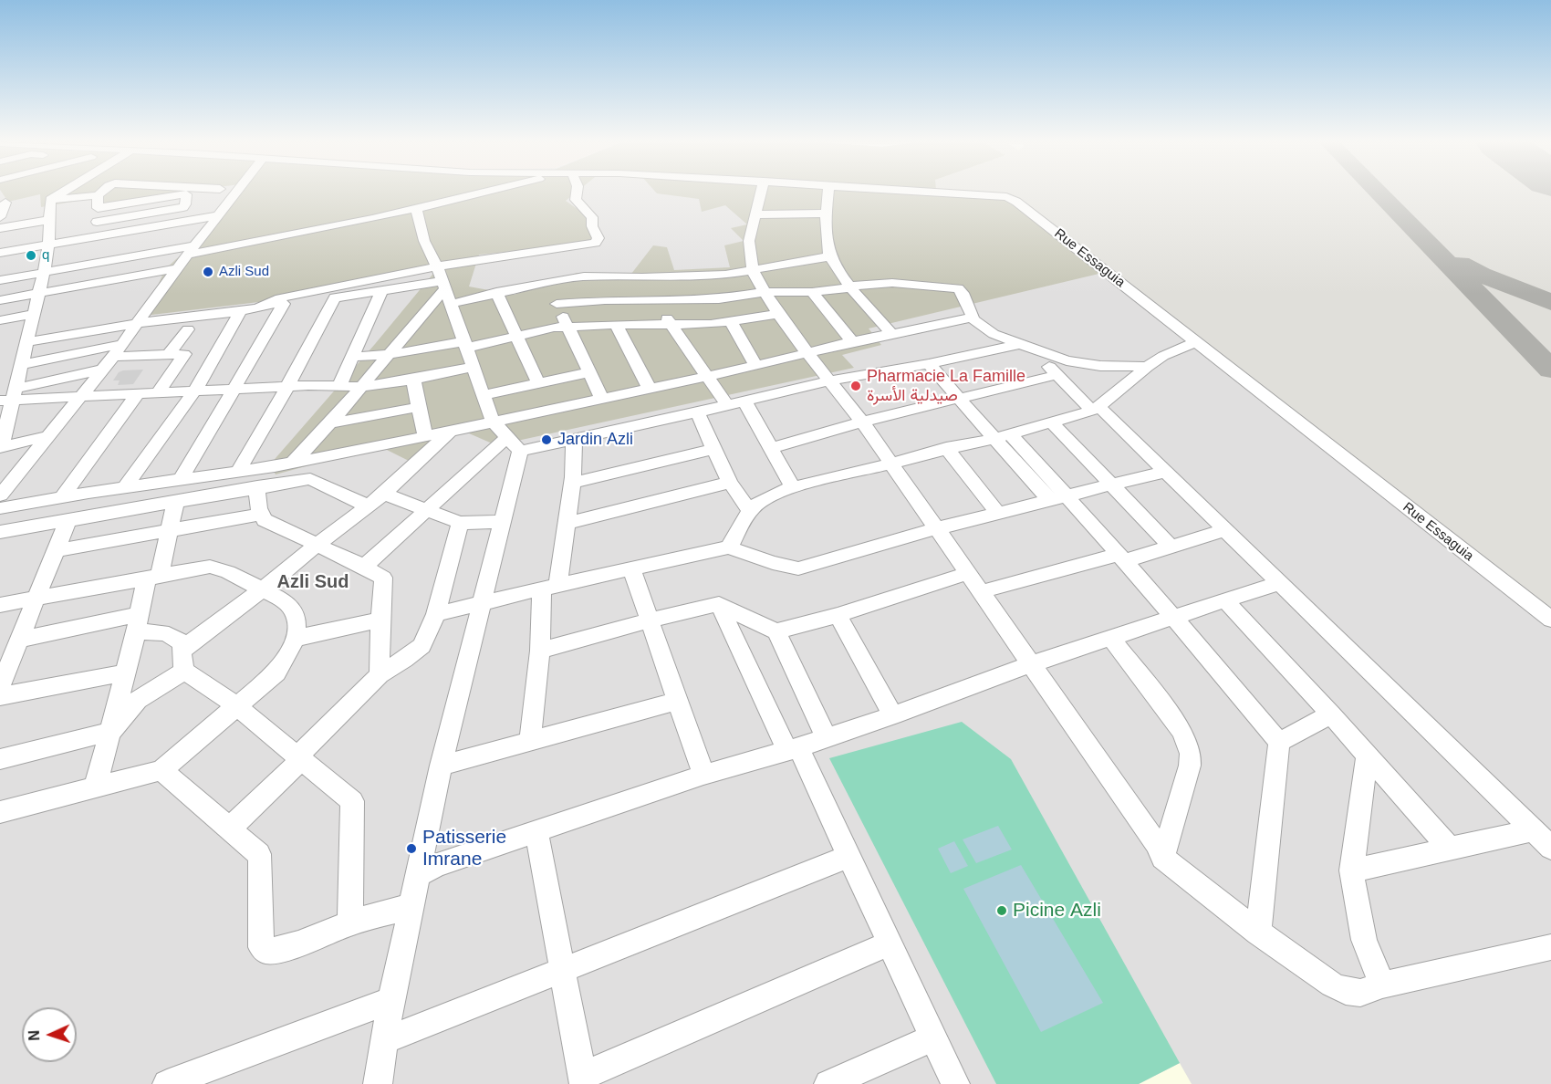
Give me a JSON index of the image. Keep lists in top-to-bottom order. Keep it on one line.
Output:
{"streets":{"street":["Rue Essaguia"]},"districts":["Azli Sud"],"places":["q","Azli Sud","Pharmacie La Famille صيدلية الأسرة","Jardin Azli","Patisserie Imrane","Picine Azli"],"north":"left"}
